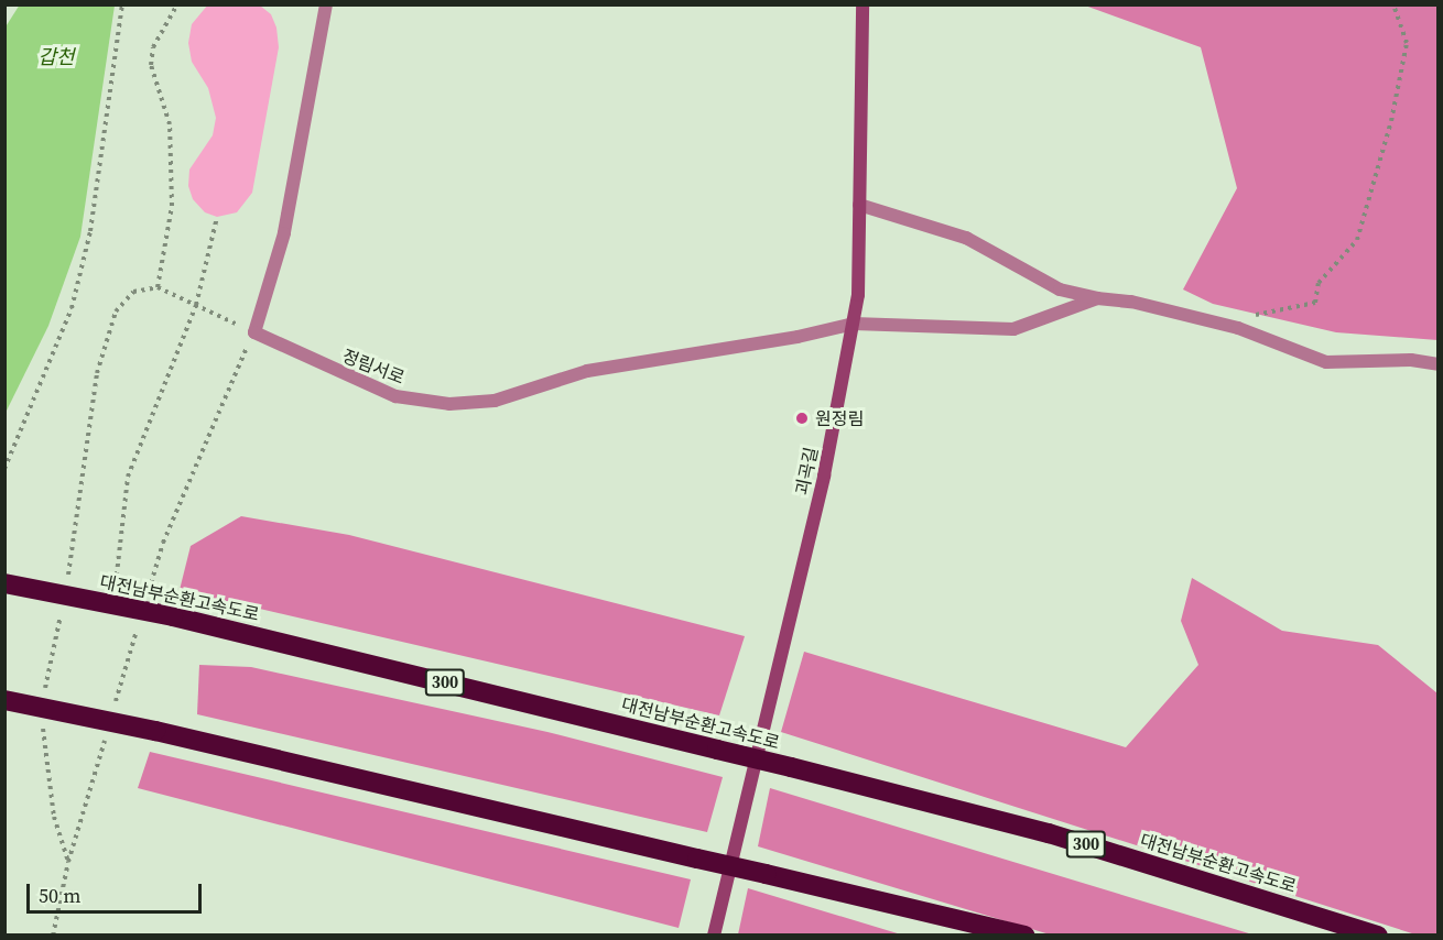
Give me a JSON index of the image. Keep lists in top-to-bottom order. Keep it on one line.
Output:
{"streets":{"highway":["대전남부순환고속도로","300"],"street":["정림서로","괴곡길"]},"crossings":[["정림서로","괴곡길"]],"water":["갑천"],"places":["원정림"],"scale_bar":"50 m"}
